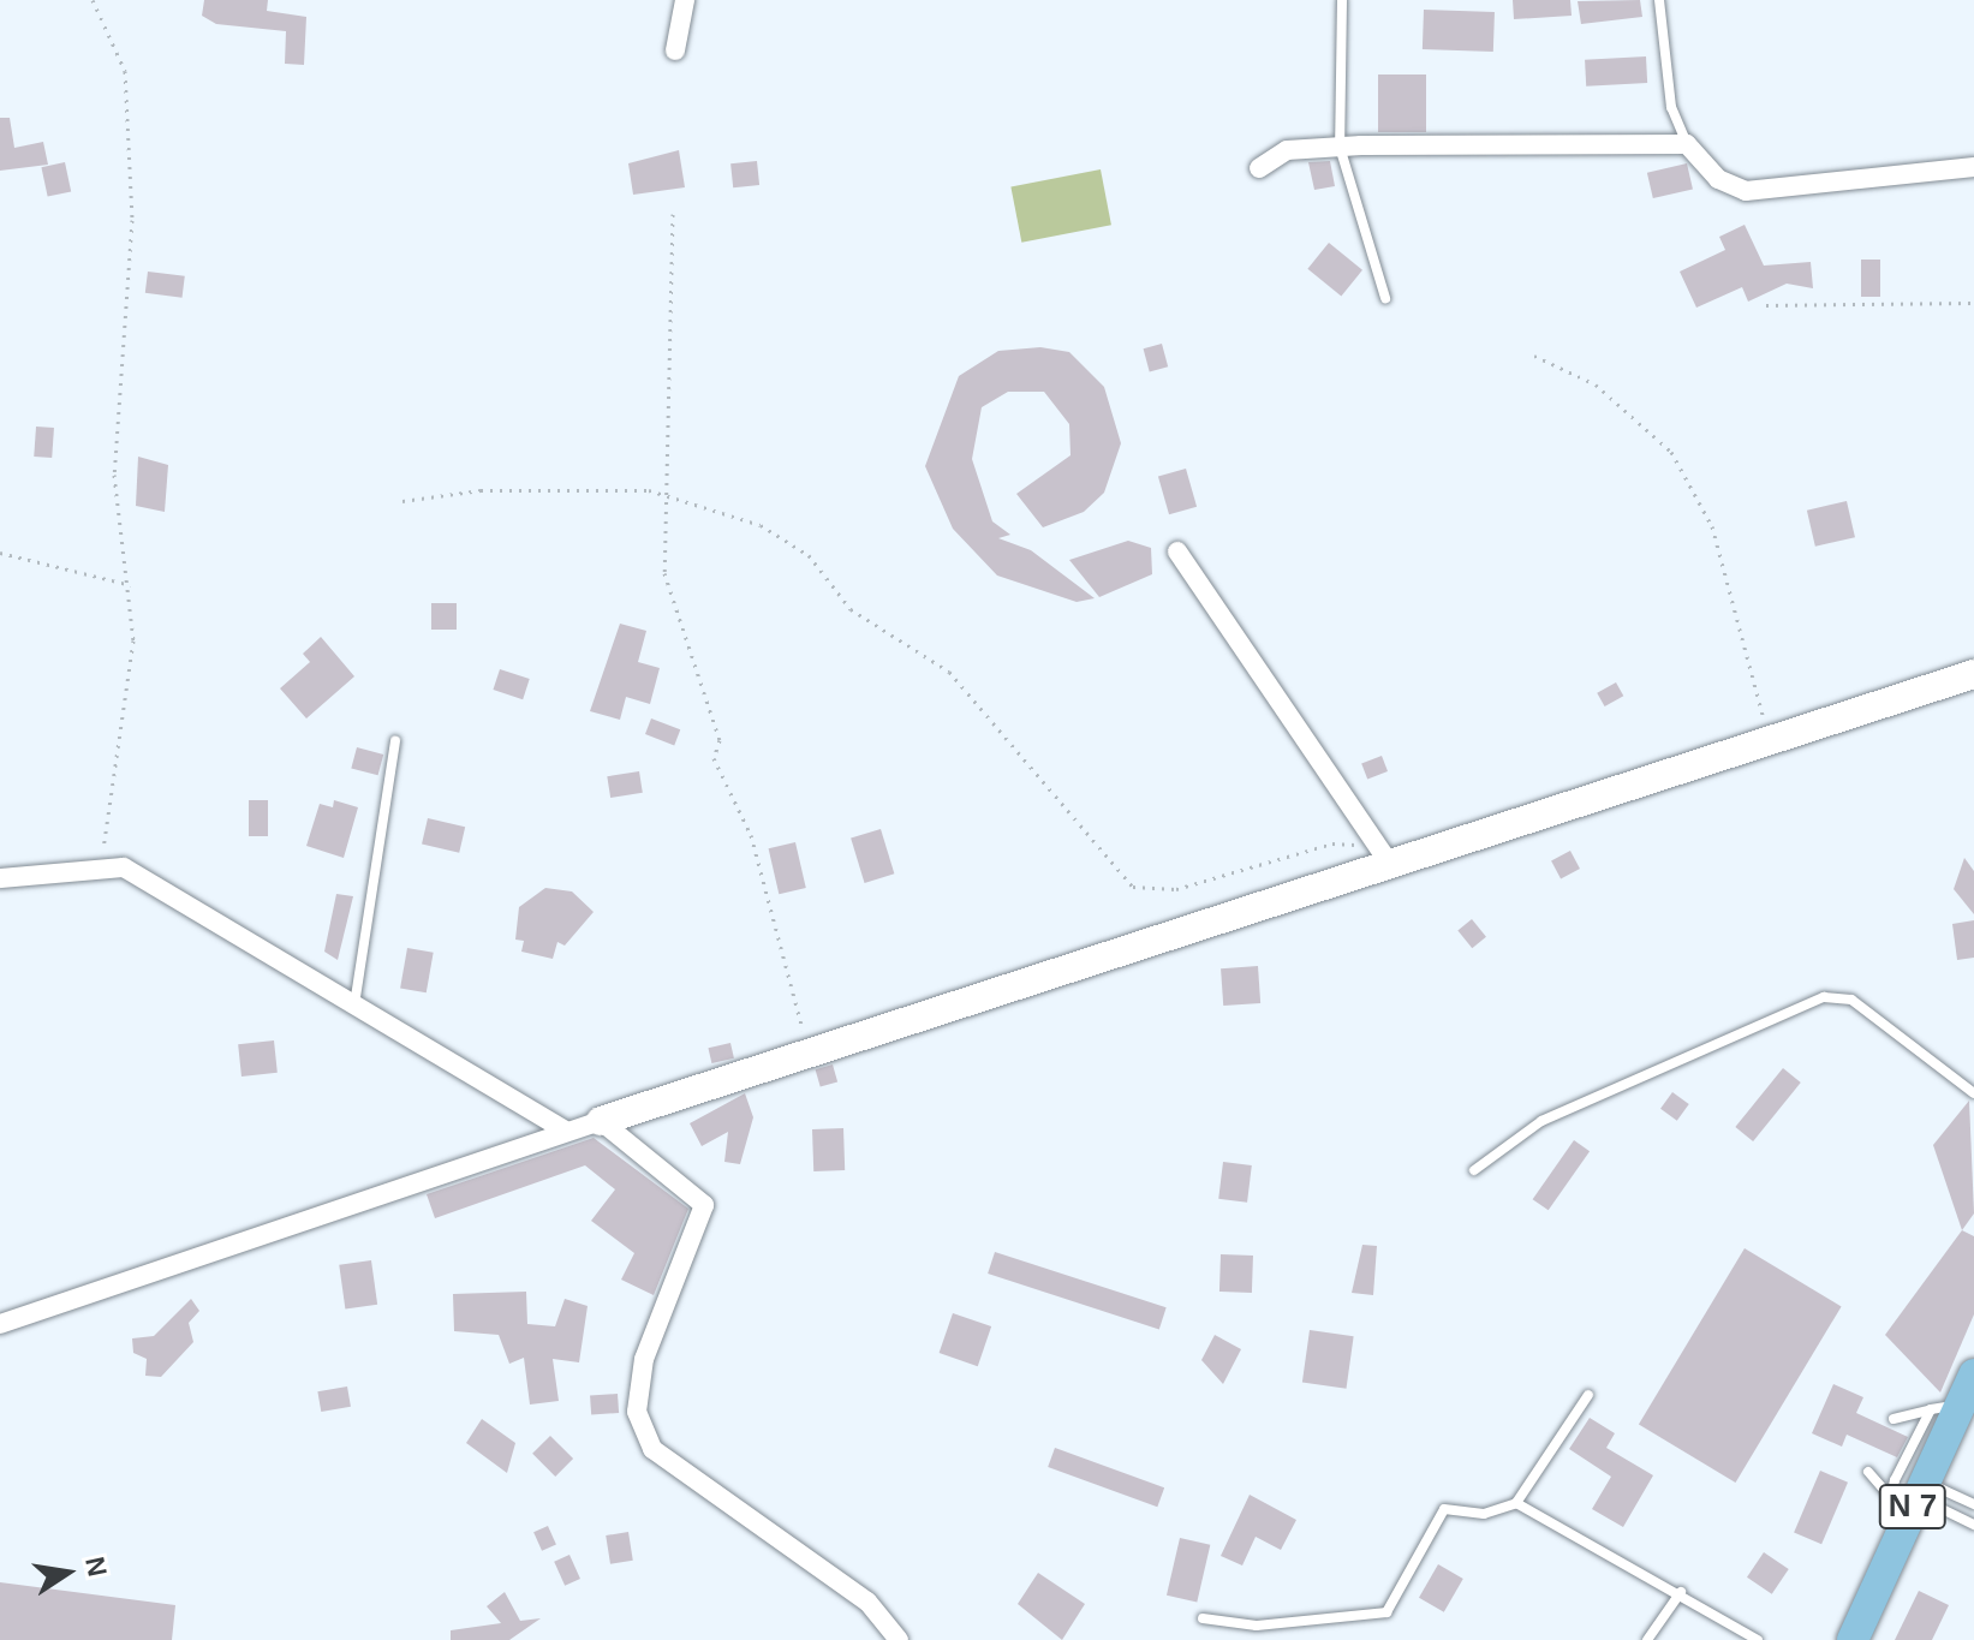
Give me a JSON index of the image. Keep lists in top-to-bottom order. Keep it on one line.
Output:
{"streets":{"main road":["N 7"]},"north":"right"}
